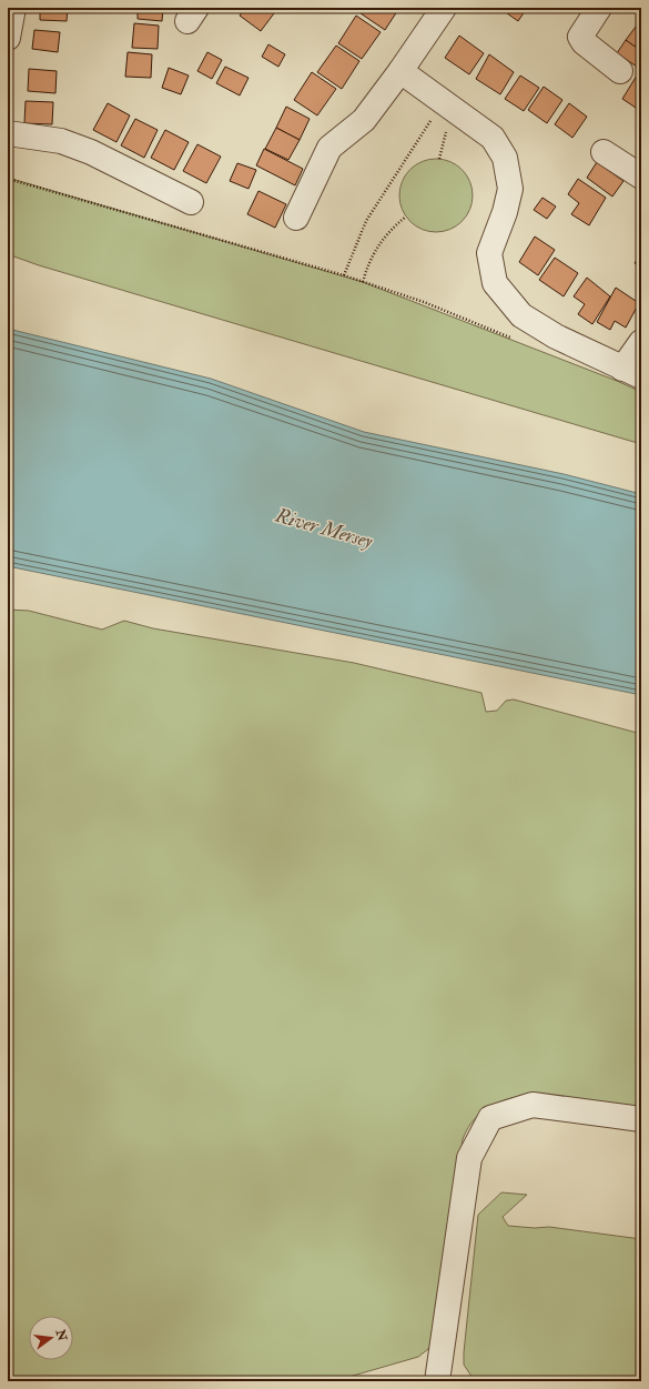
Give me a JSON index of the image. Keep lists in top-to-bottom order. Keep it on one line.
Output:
{"water":["River Mersey"],"north":"right"}
